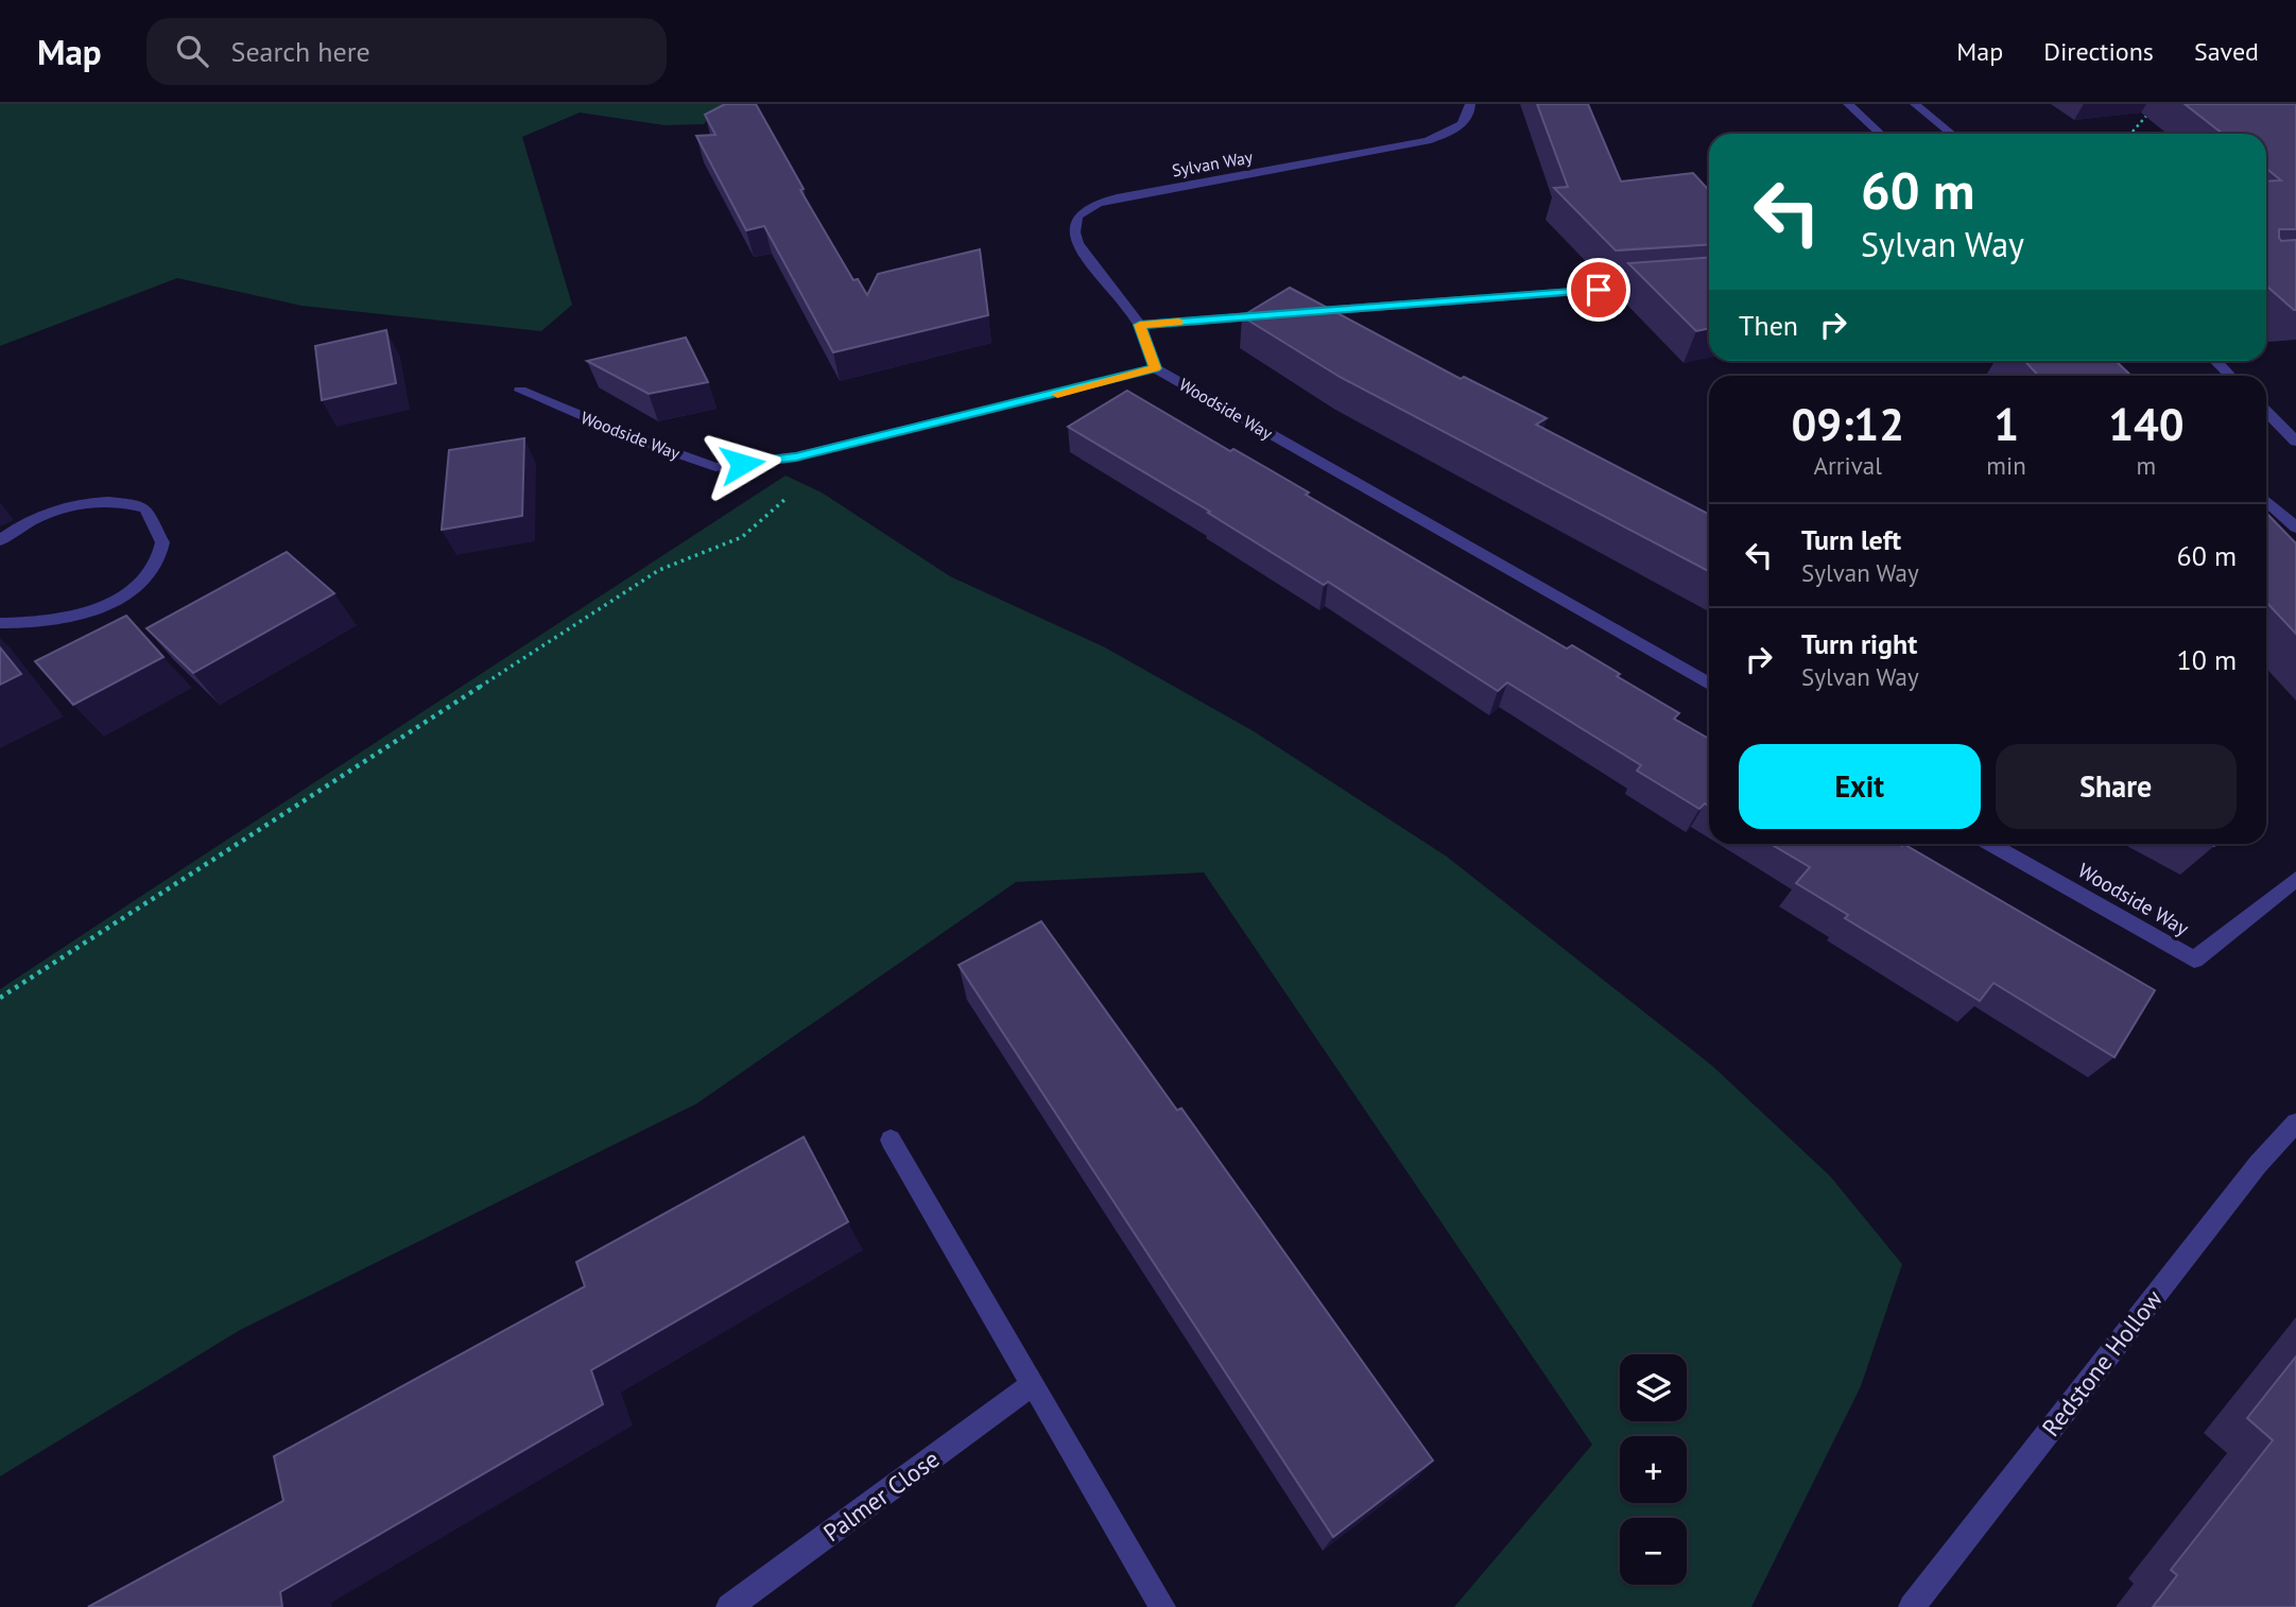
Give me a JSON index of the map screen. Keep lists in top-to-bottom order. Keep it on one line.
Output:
{"streets":{"street":["Sylvan Way","Woodside Way","Redstone Hollow","Palmer Close"]},"crossings":[["Sylvan Way","Woodside Way"]],"page":{"header":"Map","search":"Search here","nav":["Map","Directions","Saved"],"turn":["60 m","Sylvan Way"],"then":"Then","eta":["09:12","Arrival","1","min","140","m"],"list":[{"name":"Turn left","note":"Sylvan Way","value":"60 m"},{"name":"Turn right","note":"Sylvan Way","value":"10 m"}],"buttons":["Exit","Share"],"map_buttons":["+","−"]}}
